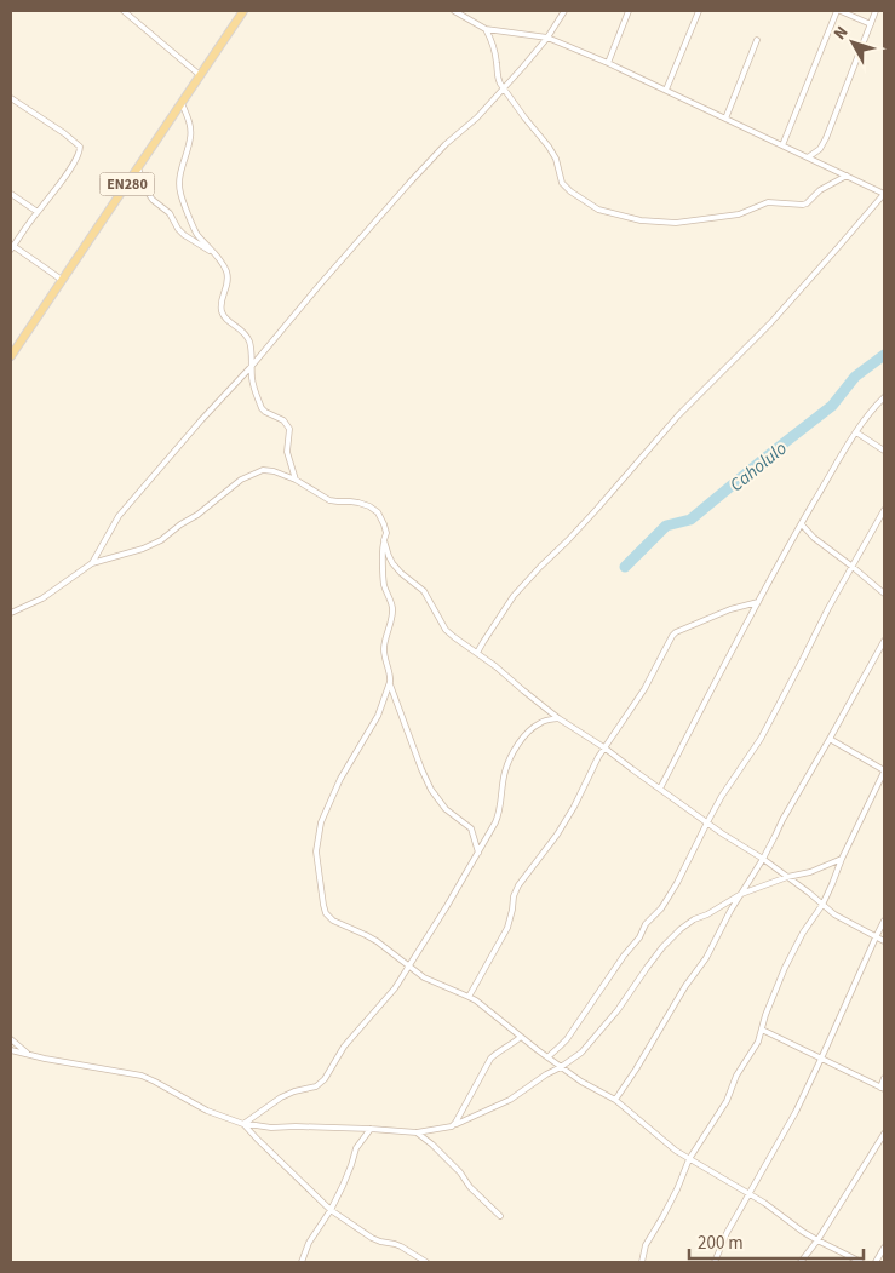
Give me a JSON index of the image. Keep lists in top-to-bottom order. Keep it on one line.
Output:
{"streets":{"main road":["EN280"]},"water":["Caholulo"],"scale_bar":"200 m","north":"top left"}
